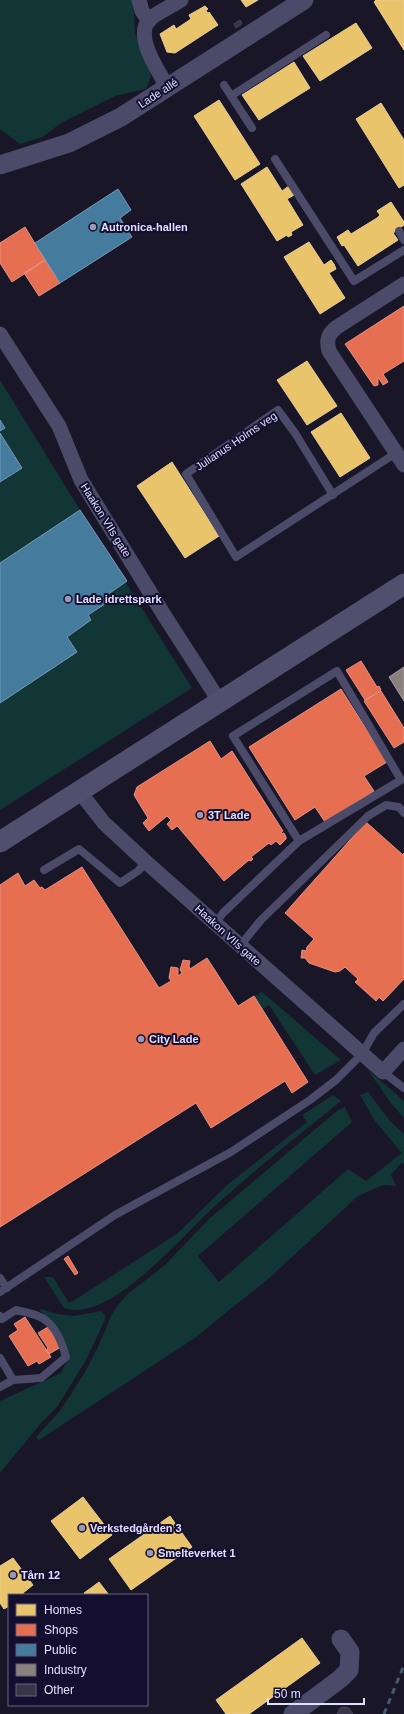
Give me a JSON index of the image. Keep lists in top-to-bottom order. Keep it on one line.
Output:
{"streets":{"street":["Lade allé","Julianus Holms veg","Haakon VIIs gate"]},"places":["Autronica-hallen","Lade idrettspark","3T Lade","City Lade","Verkstedgården 3","Smelteverket 1","Tårn 12"],"legend":["Homes","Shops","Public","Industry","Other"],"scale_bar":"50 m"}
